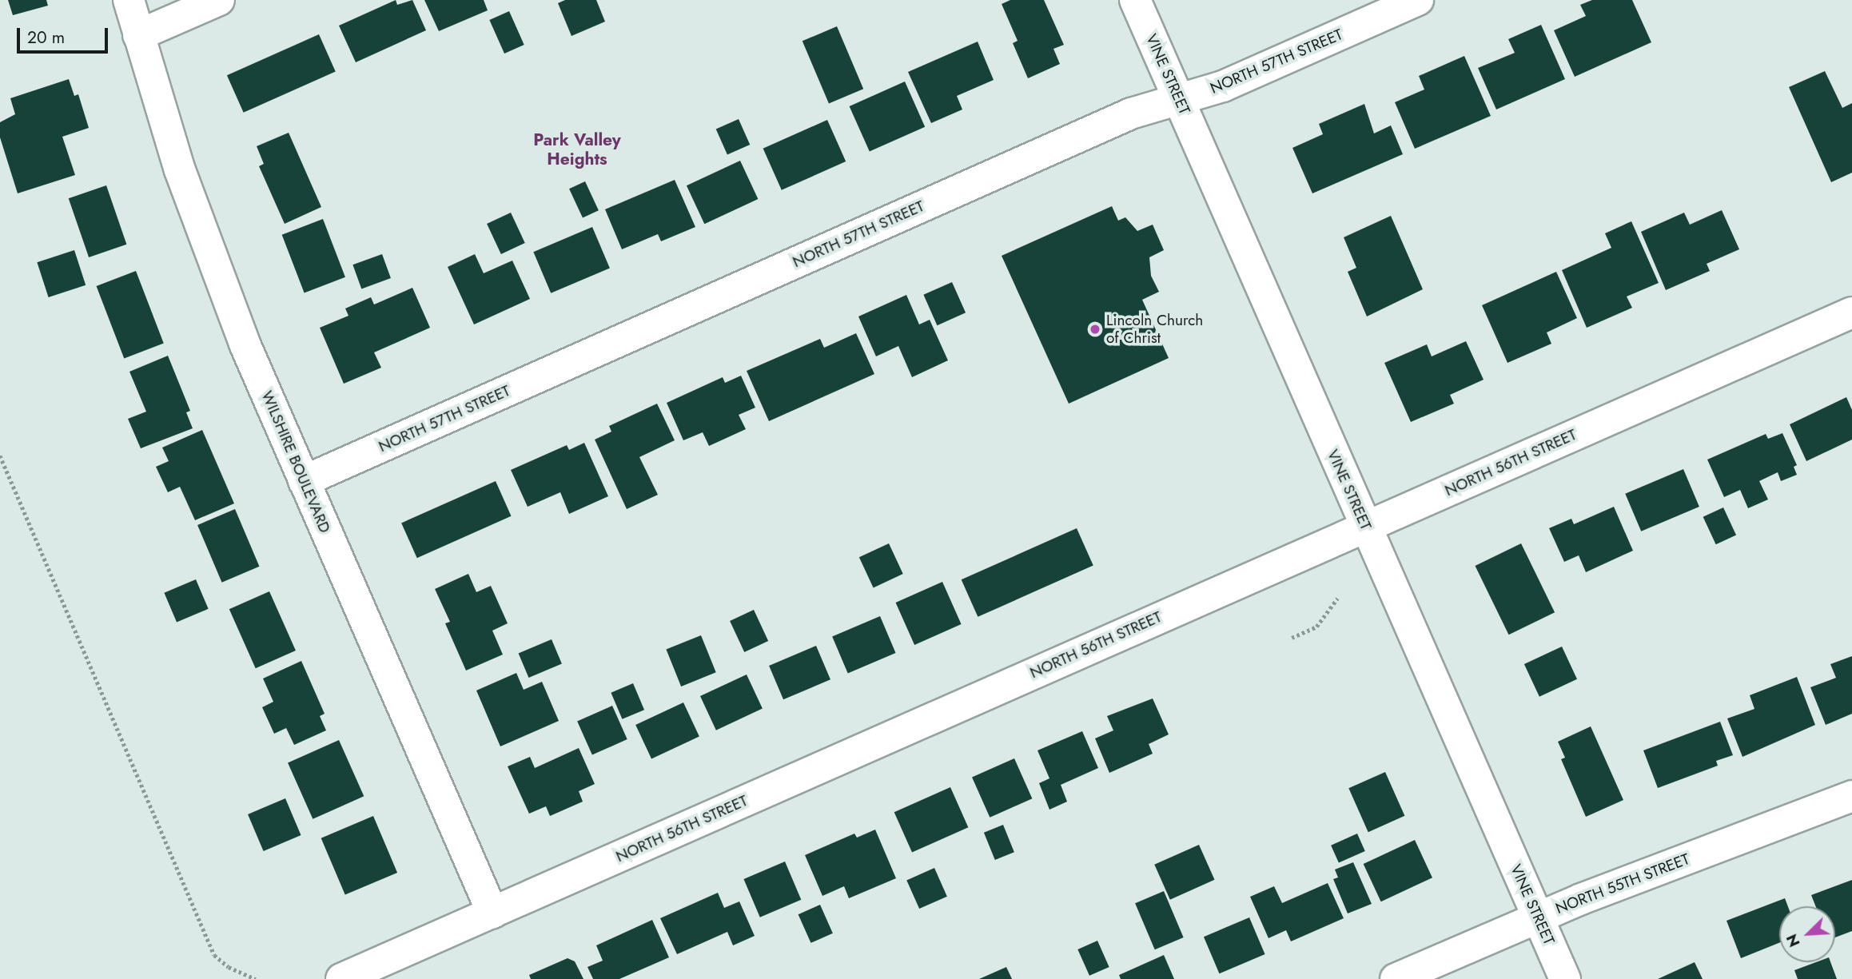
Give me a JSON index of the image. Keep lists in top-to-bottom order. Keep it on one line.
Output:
{"streets":{"street":["NORTH 57TH STREET","VINE STREET","WILSHIRE BOULEVARD","NORTH 56TH STREET","NORTH 55TH STREET"]},"crossings":[["NORTH 57TH STREET","VINE STREET"],["NORTH 57TH STREET","WILSHIRE BOULEVARD"],["VINE STREET","NORTH 56TH STREET"],["VINE STREET","NORTH 55TH STREET"],["WILSHIRE BOULEVARD","NORTH 56TH STREET"]],"districts":["Park Valley Heights"],"places":["Lincoln Church of Christ"],"scale_bar":"20 m","north":"bottom left"}
